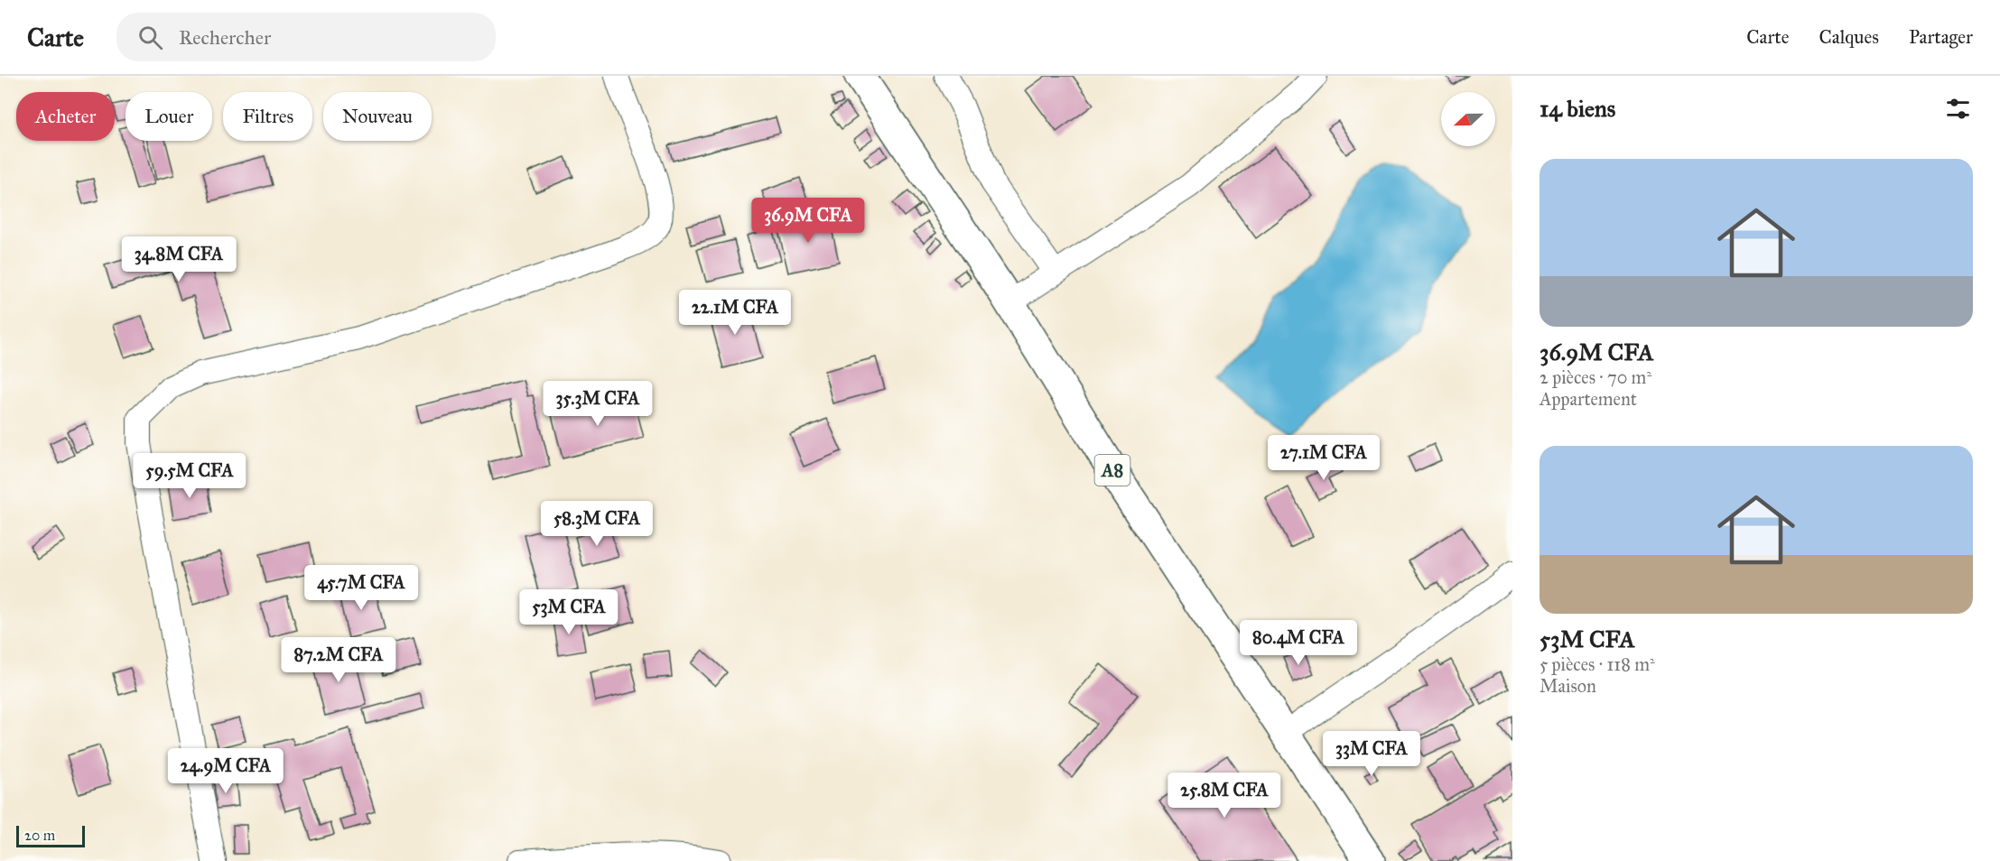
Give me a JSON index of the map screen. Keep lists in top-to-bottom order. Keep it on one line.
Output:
{"streets":{"main road":["A8"]},"scale_bar":"20 m","north":"left","page":{"header":"Carte","search":"Rechercher","nav":["Carte","Calques","Partager"],"heading":"14 biens","chip":["Acheter","Louer","Filtres","Nouveau"],"list":[{"name":"36.9M CFA","note":"2 pièces · 70 m² · Appartement"},{"name":"53M CFA","note":"5 pièces · 118 m² · Maison"}],"price":["36.9M CFA","34.8M CFA","22.1M CFA","35.3M CFA","27.1M CFA","59.5M CFA","58.3M CFA","45.7M CFA","53M CFA","80.4M CFA","87.2M CFA","33M CFA","24.9M CFA","25.8M CFA"],"scale":"20 m"}}
